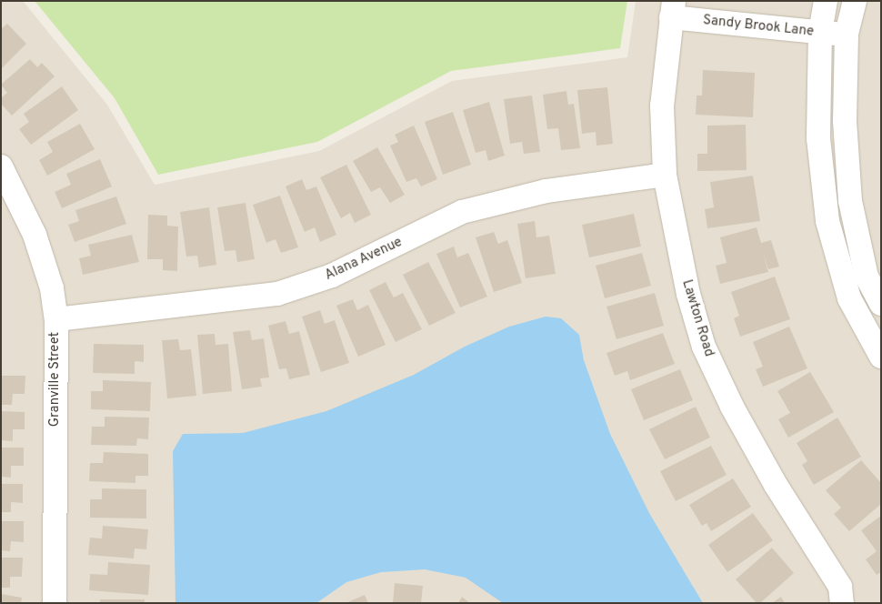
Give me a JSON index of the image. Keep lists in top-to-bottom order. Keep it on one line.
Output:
{"streets":{"street":["Sandy Brook Lane","Alana Avenue","Lawton Road","Granville Street"]},"crossings":[["Sandy Brook Lane","Lawton Road"],["Alana Avenue","Lawton Road"],["Alana Avenue","Granville Street"]]}
